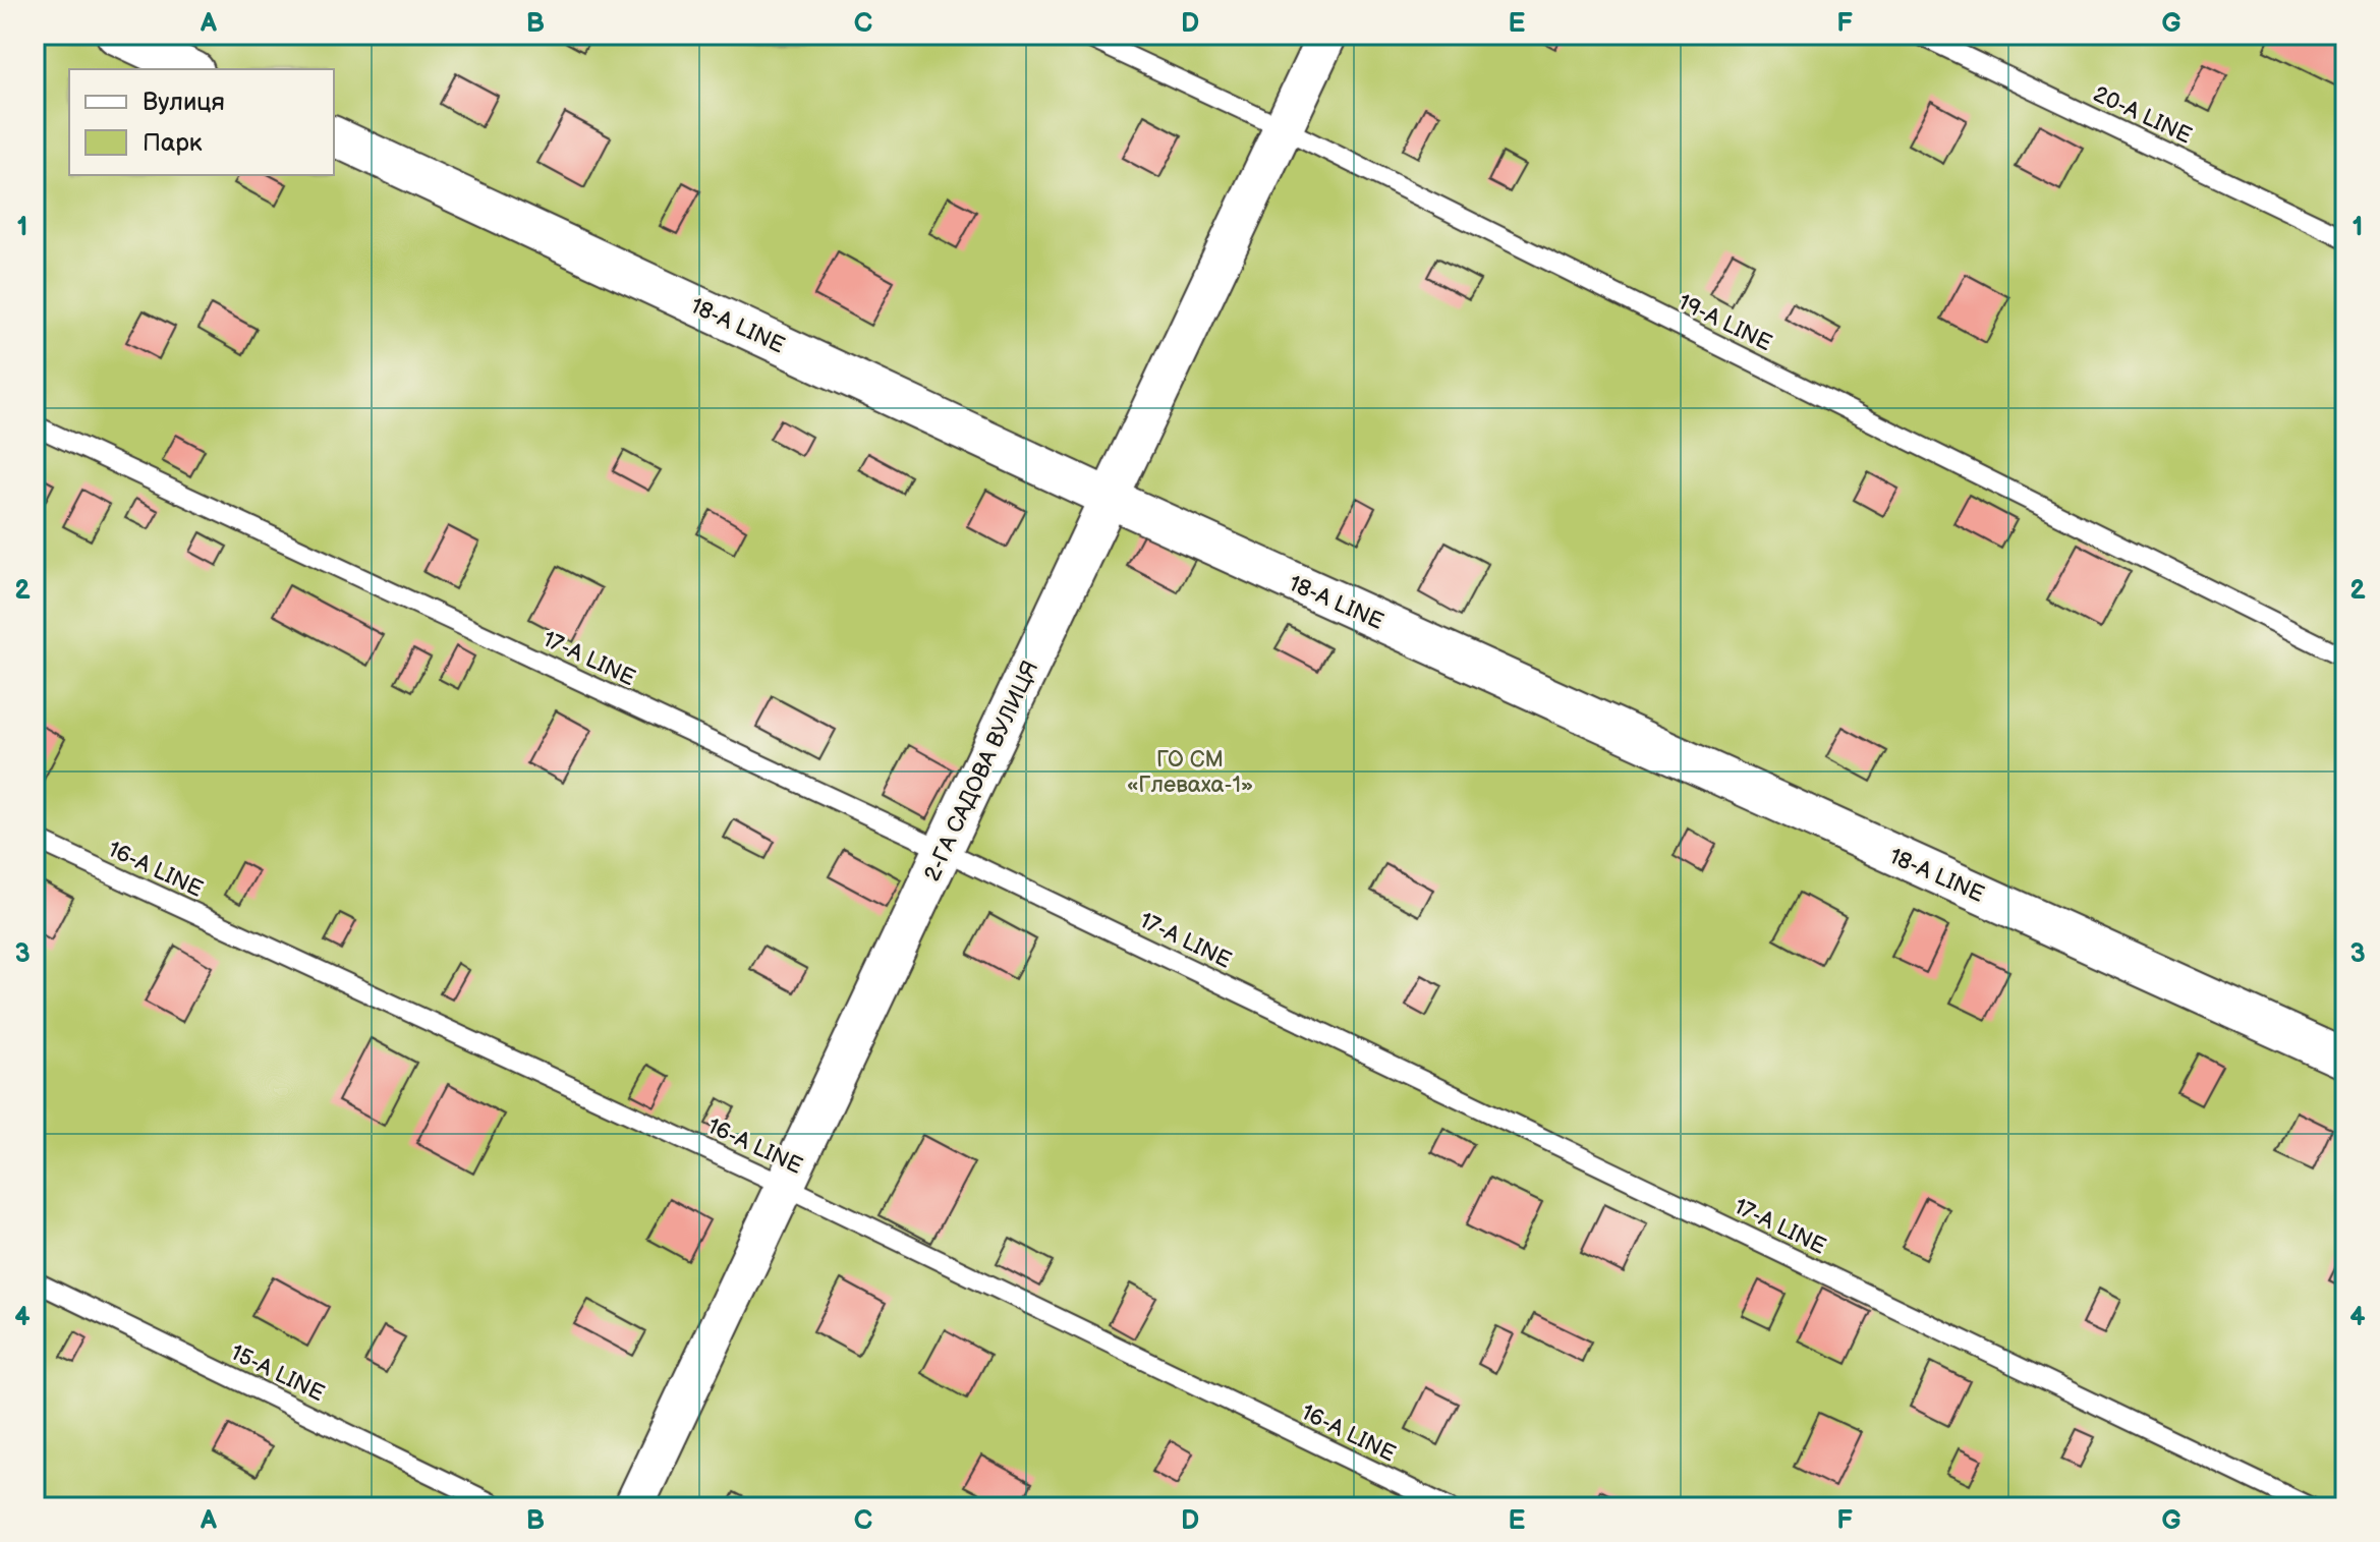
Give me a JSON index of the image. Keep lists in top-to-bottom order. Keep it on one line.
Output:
{"streets":{"street":["18-A LINE","2-ГА САДОВА ВУЛИЦЯ"],"lane":["20-A LINE","19-A LINE","17-A LINE","16-A LINE","15-A LINE"]},"crossings":[["19-A LINE","2-ГА САДОВА ВУЛИЦЯ"],["18-A LINE","2-ГА САДОВА ВУЛИЦЯ"],["17-A LINE","2-ГА САДОВА ВУЛИЦЯ"],["2-ГА САДОВА ВУЛИЦЯ","16-A LINE"]],"parks":["ГО СМ «Глеваха-1»"],"legend":["Вулиця","Парк"],"grid":{"columns":["A","B","C","D","E","F","G"],"rows":["1","2","3","4"]}}
